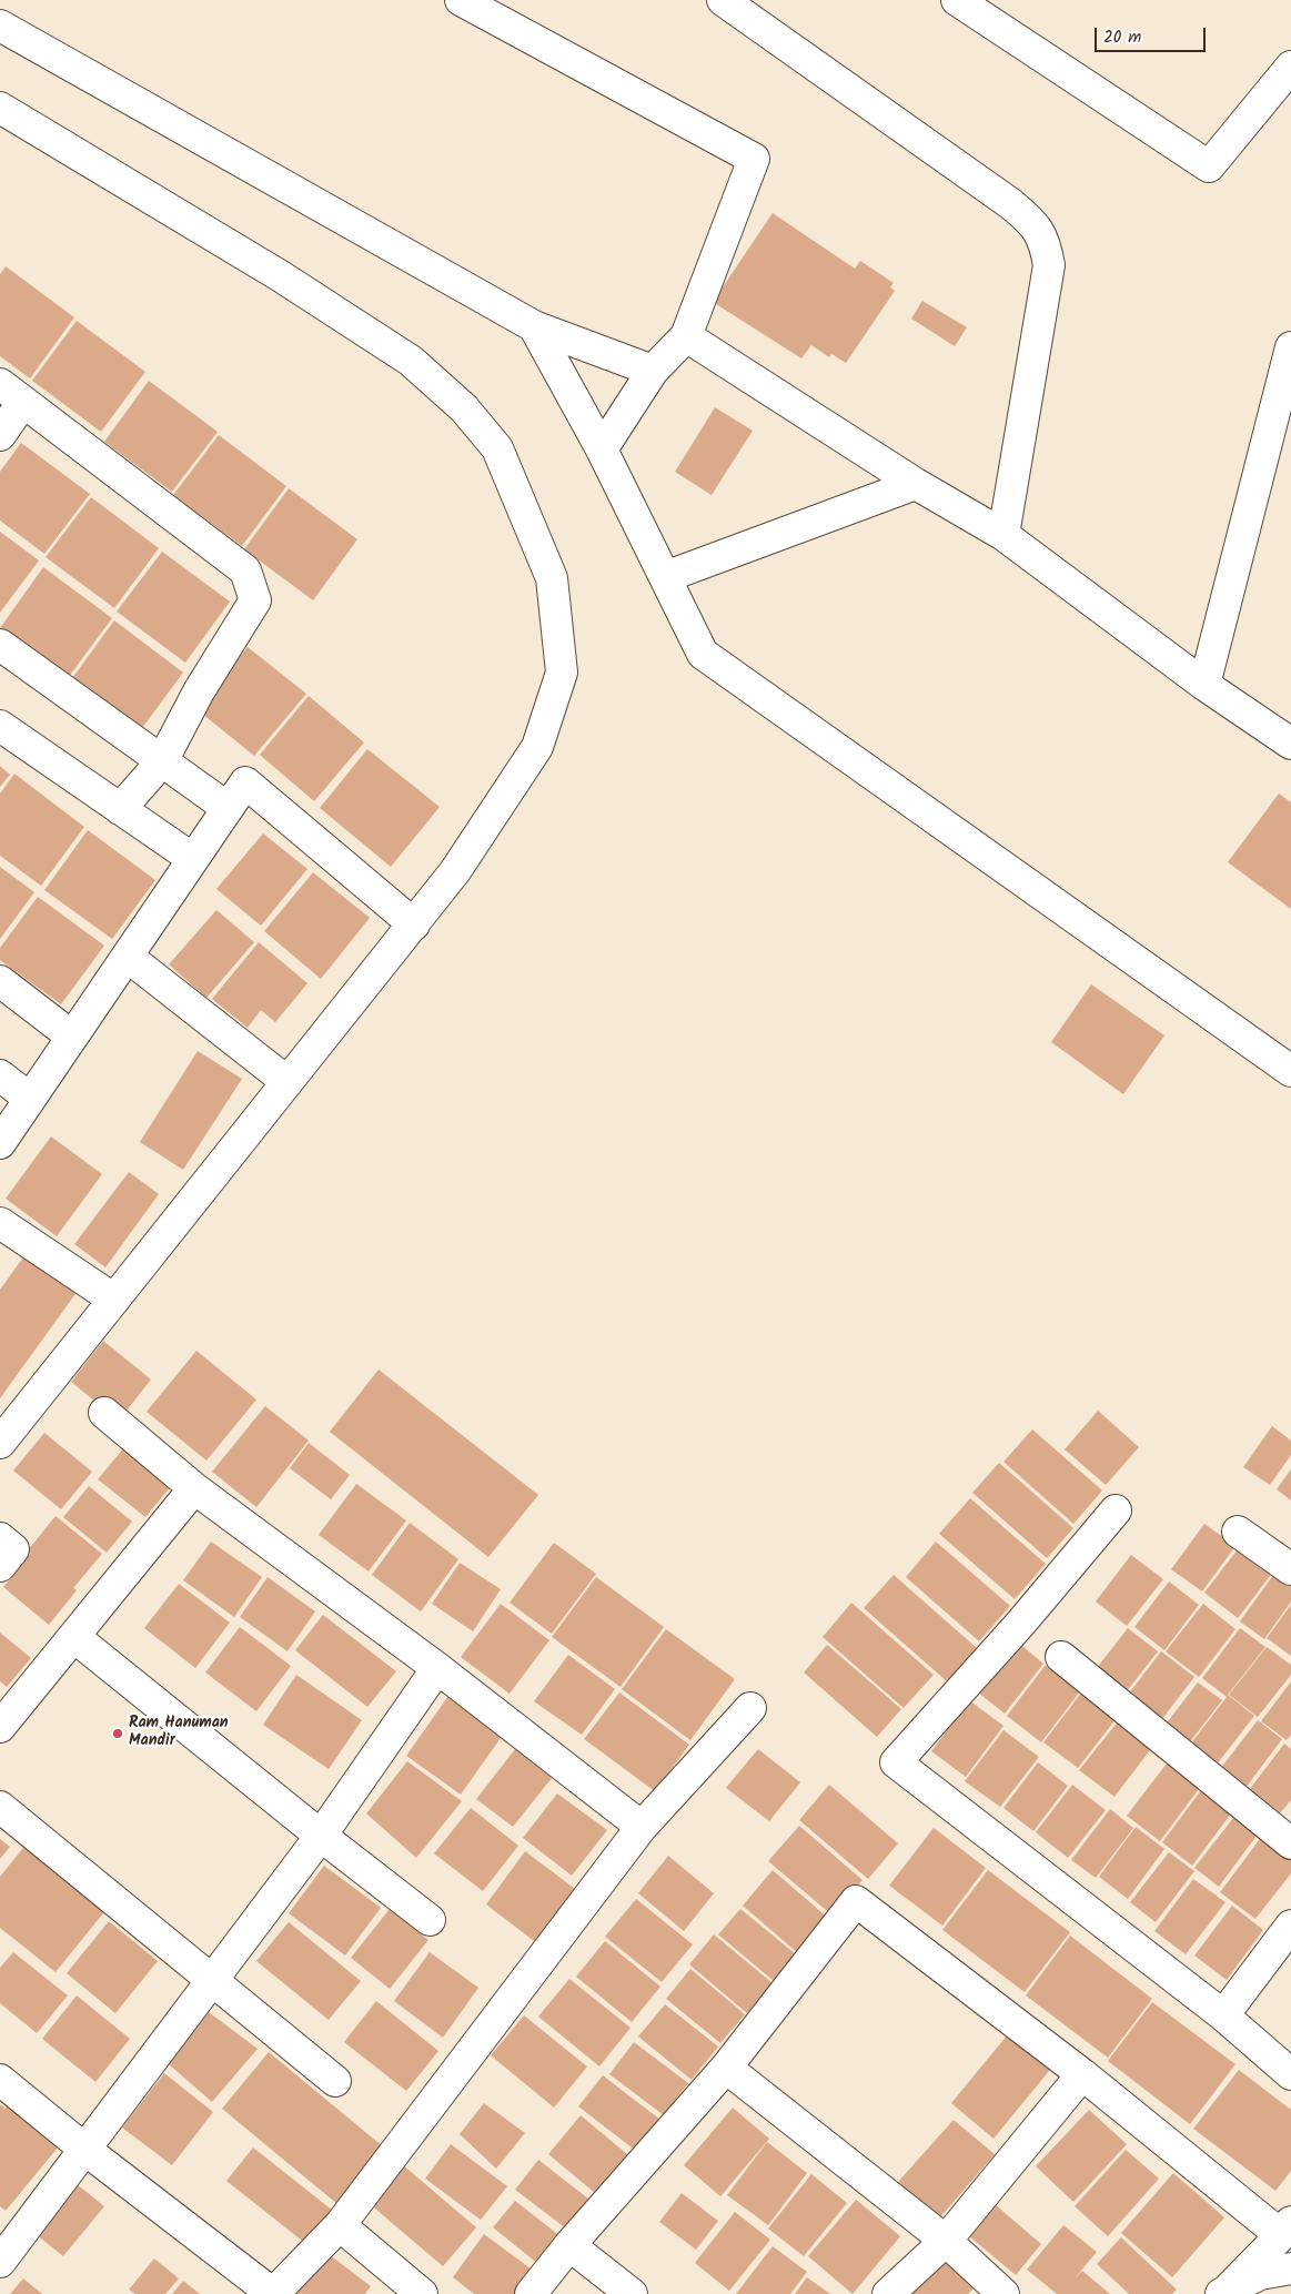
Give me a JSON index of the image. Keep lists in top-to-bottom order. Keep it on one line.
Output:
{"places":["Ram Hanuman Mandir"],"scale_bar":"20 m"}
